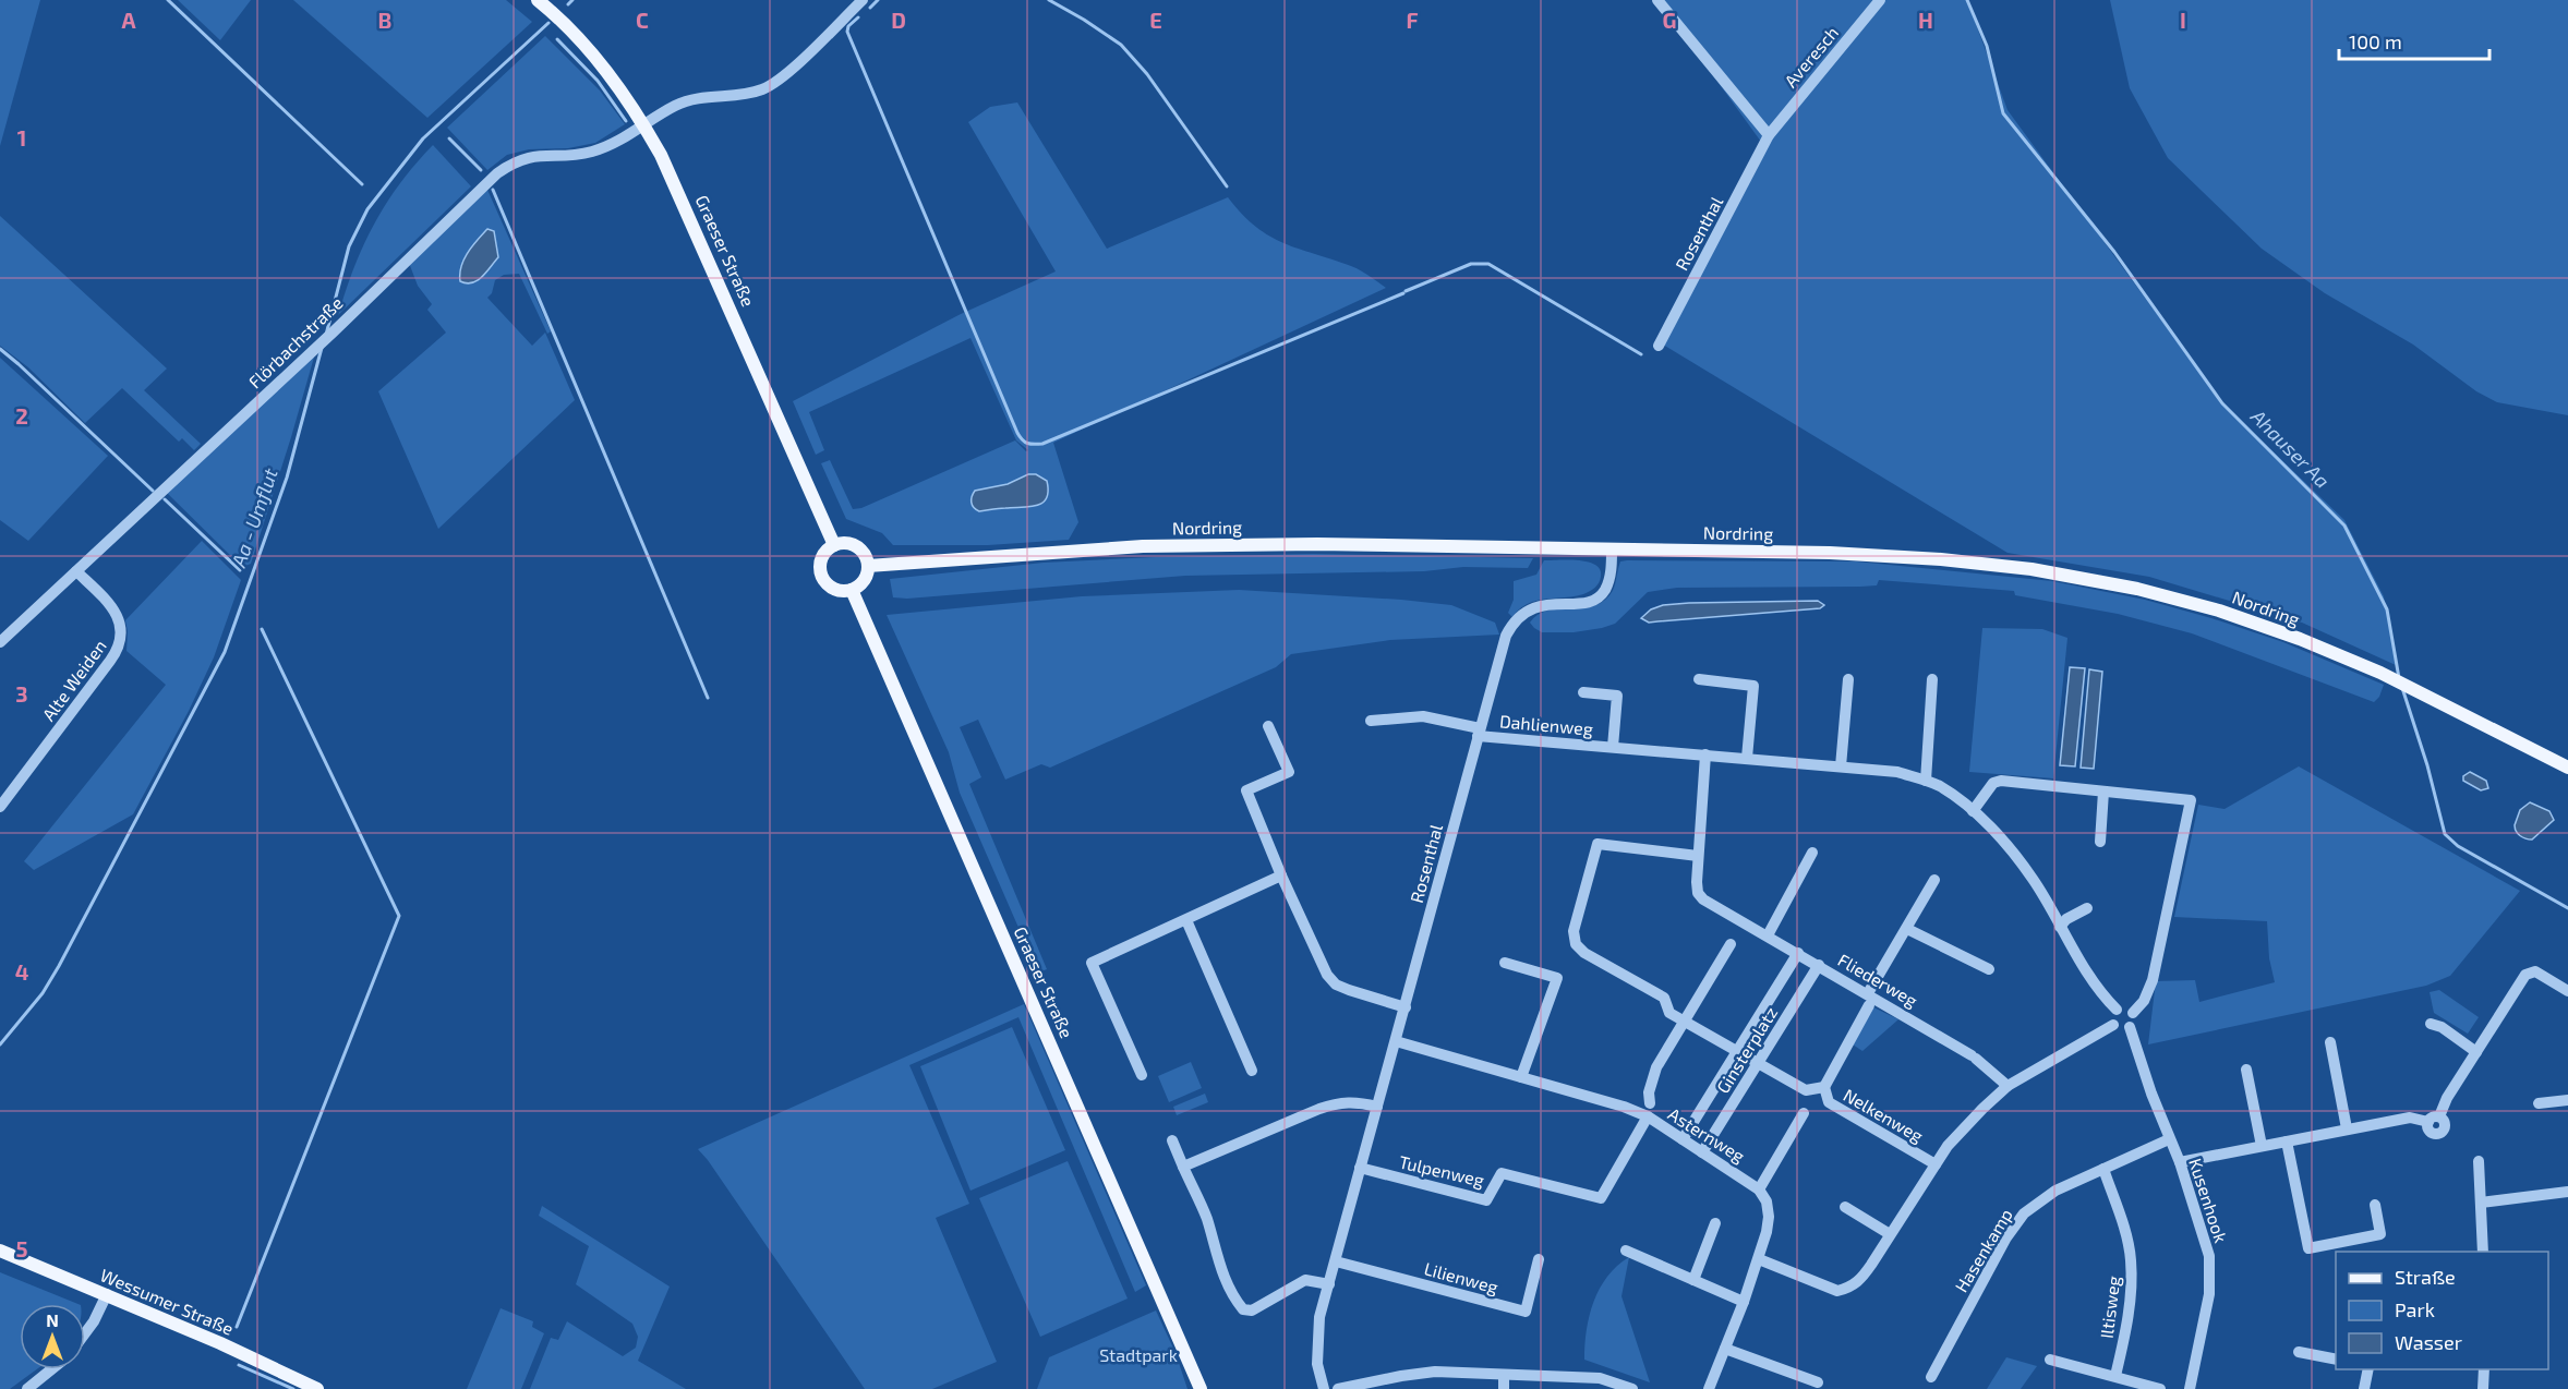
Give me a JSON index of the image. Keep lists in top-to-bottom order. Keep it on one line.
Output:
{"streets":{"main road":["Graeser Straße","Nordring","Wessumer Straße"],"street":["Averesch","Rosenthal","Flörbachstraße","Alte Weiden","Dahlienweg","Fliederweg","Ginsterplatz","Nelkenweg","Asternweg","Tulpenweg","Kusenhook","Hasenkamp","Lilienweg","Iltisweg"]},"crossings":[["Averesch","Rosenthal"],["Rosenthal","Nordring"],["Rosenthal","Dahlienweg"],["Rosenthal","Asternweg"],["Rosenthal","Tulpenweg"],["Rosenthal","Lilienweg"],["Graeser Straße","Flörbachstraße"],["Graeser Straße","Nordring"],["Flörbachstraße","Alte Weiden"],["Dahlienweg","Fliederweg"],["Dahlienweg","Nelkenweg"],["Dahlienweg","Kusenhook"],["Fliederweg","Ginsterplatz"],["Fliederweg","Nelkenweg"],["Ginsterplatz","Asternweg"],["Nelkenweg","Kusenhook"],["Asternweg","Tulpenweg"],["Kusenhook","Hasenkamp"],["Hasenkamp","Iltisweg"]],"water":["Ahauser Aa","Aa - Umflut"],"parks":["Stadtpark"],"legend":["Straße","Park","Wasser"],"scale_bar":"100 m","north":"top","grid":{"columns":["A","B","C","D","E","F","G","H","I"],"rows":["1","2","3","4","5"]}}
